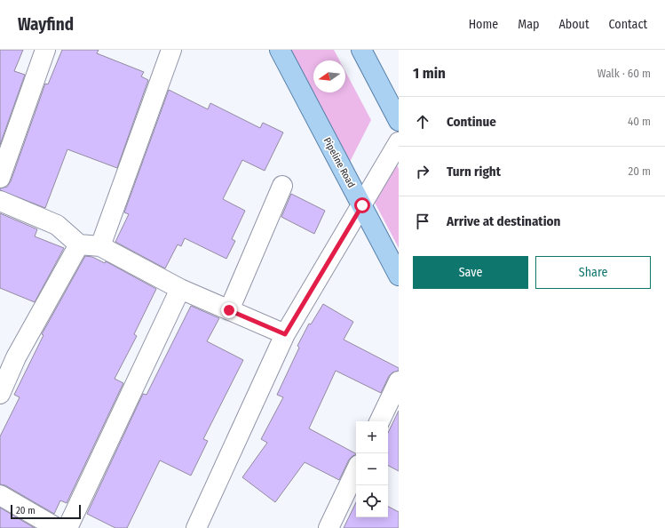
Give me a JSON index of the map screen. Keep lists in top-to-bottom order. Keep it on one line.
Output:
{"streets":{"main road":["Pipeline Road"]},"scale_bar":"20 m","north":"left","page":{"header":"Wayfind","nav":["Home","Map","About","Contact"],"heading":["1 min","Walk · 60 m"],"list":[["Continue","40 m"],["Turn right","20 m"],"Arrive at destination"],"buttons":["Save","Share"],"map_buttons":["+","−"],"scale":"20 m"}}
